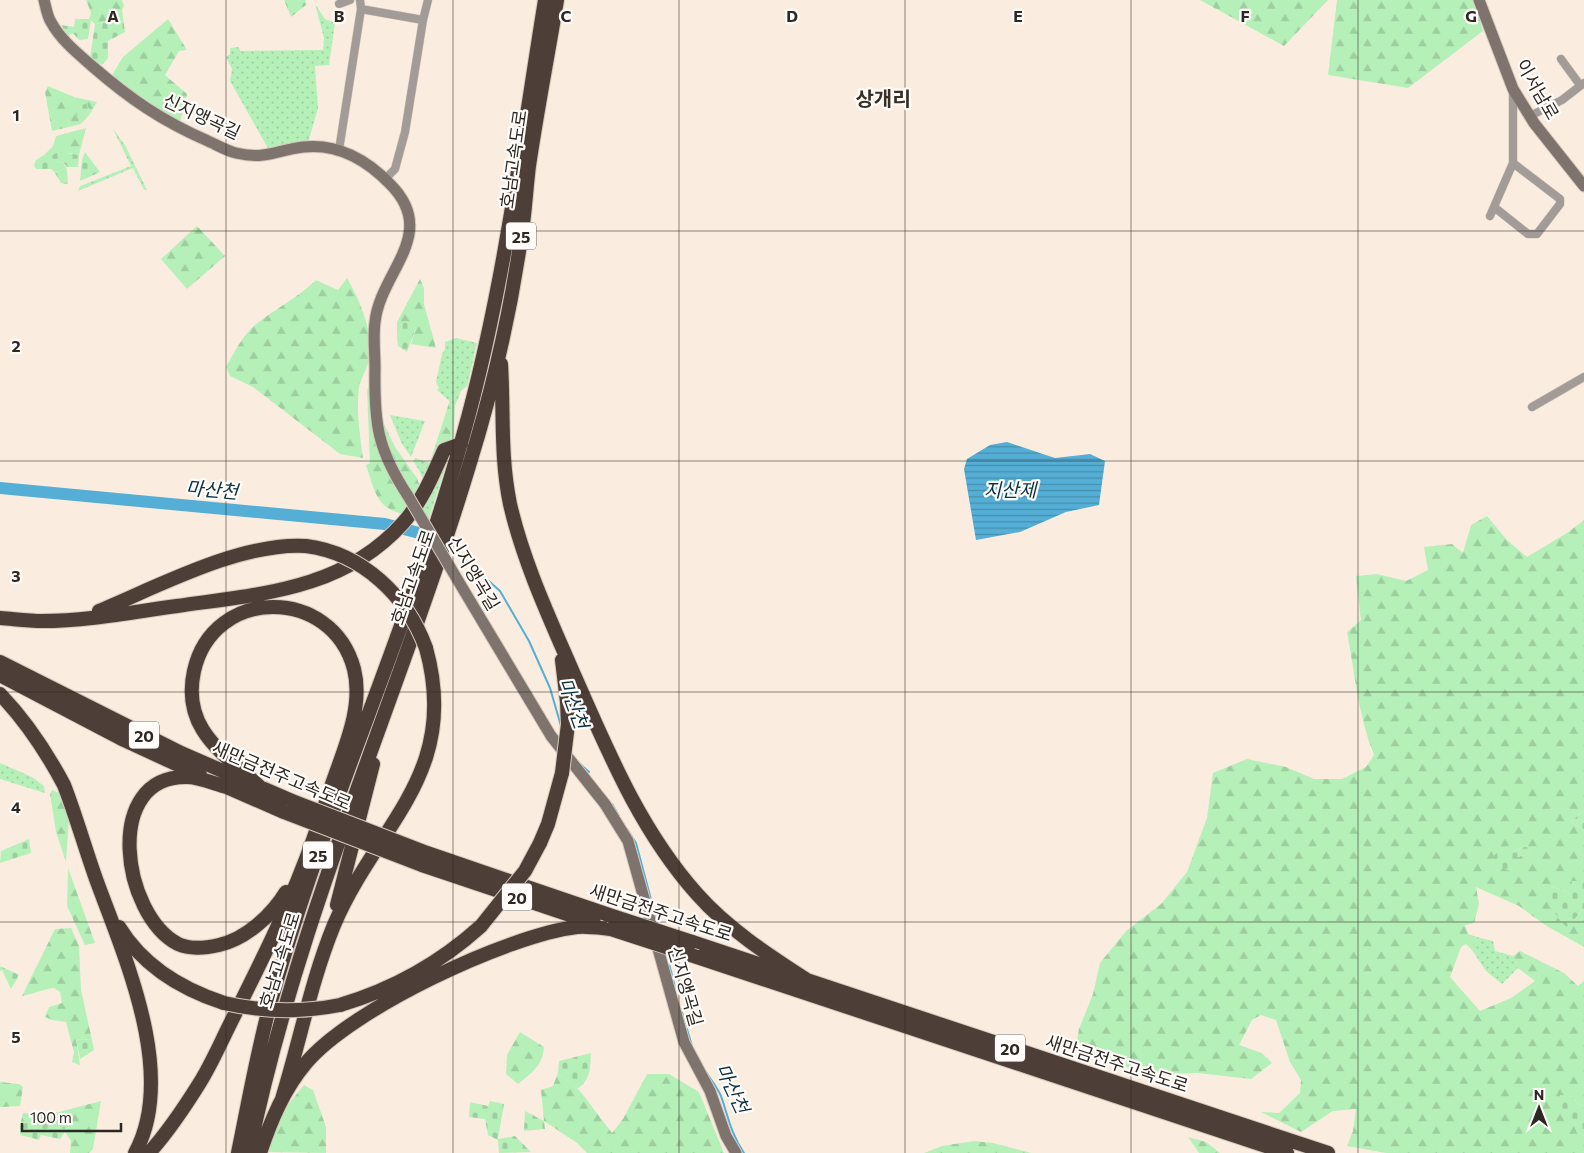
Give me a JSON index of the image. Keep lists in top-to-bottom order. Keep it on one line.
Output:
{"streets":{"highway":["호남고속도로","25","20","새만금전주고속도로"],"street":["이서남로","신지앵곡길"]},"districts":["상개리"],"water":["마산천","지산제"],"scale_bar":"100 m","north":"top","grid":{"columns":["A","B","C","D","E","F","G"],"rows":["1","2","3","4","5"]}}
